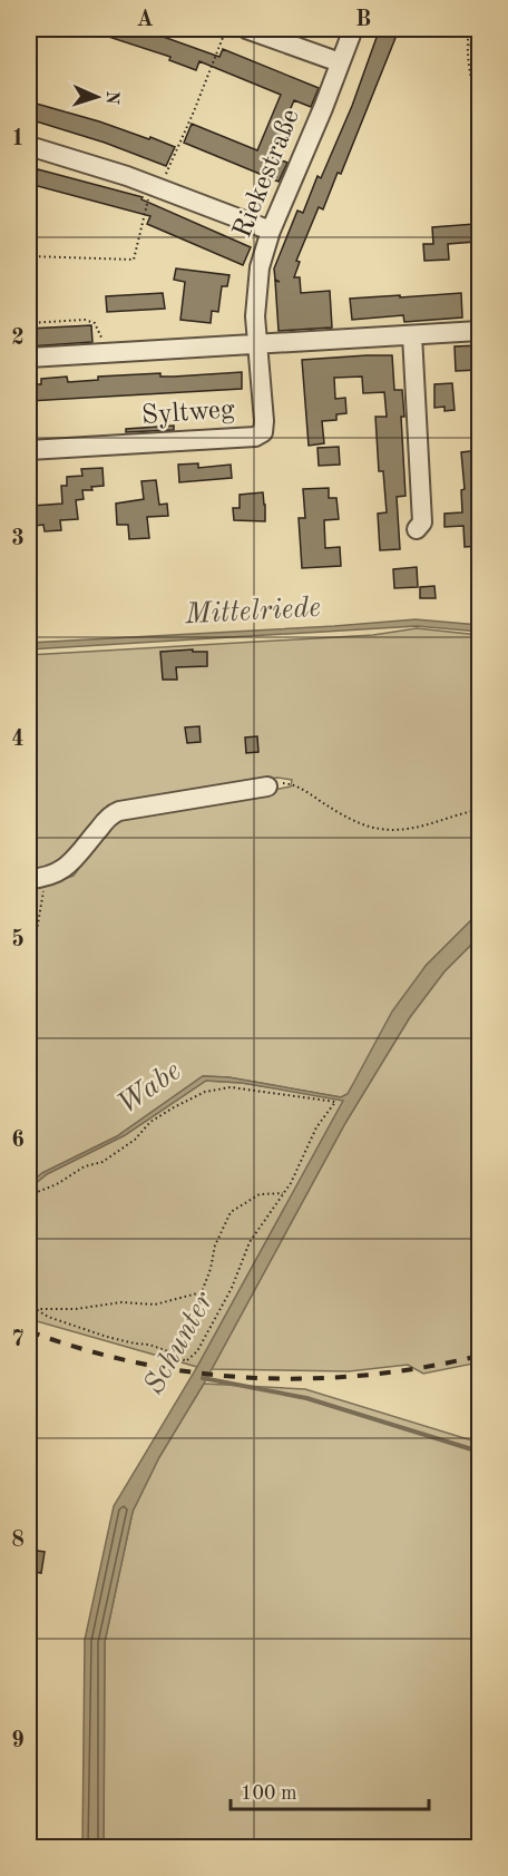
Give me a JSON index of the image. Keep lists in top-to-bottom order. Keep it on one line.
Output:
{"streets":{"street":["Riekestraße","Syltweg"]},"crossings":[["Riekestraße","Syltweg"]],"water":["Mittelriede","Wabe","Schunter"],"scale_bar":"100 m","north":"right","grid":{"columns":["A","B"],"rows":["1","2","3","4","5","6","7","8","9"]}}
